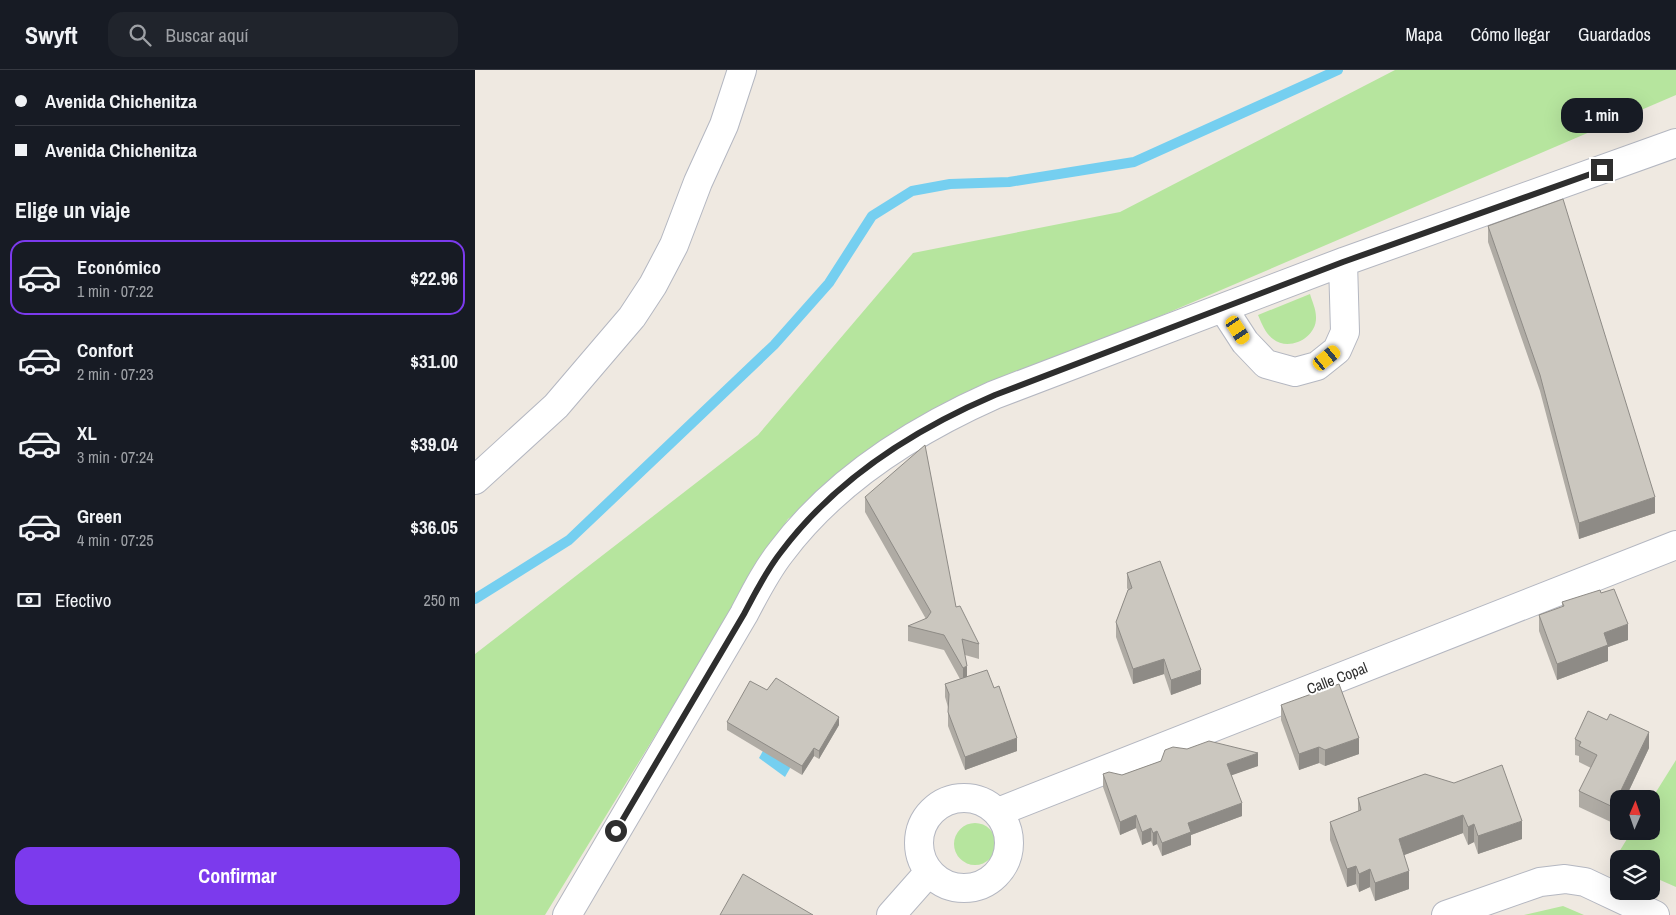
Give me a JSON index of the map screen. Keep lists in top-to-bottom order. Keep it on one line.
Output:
{"streets":{"street":["Calle Copal"]},"north":"top","page":{"header":"Swyft","search":"Buscar aquí","nav":["Mapa","Cómo llegar","Guardados"],"banner":["Avenida Chichenitza","Avenida Chichenitza"],"bubble":"1 min","heading":"Elige un viaje","list":[{"name":"Económico","note":"1 min · 07:22","value":"$22.96"},{"name":"Confort","note":"2 min · 07:23","value":"$31.00"},{"name":"XL","note":"3 min · 07:24","value":"$39.04"},{"name":"Green","note":"4 min · 07:25","value":"$36.05"}],"pay":["Efectivo","250 m"],"buttons":"Confirmar"}}
